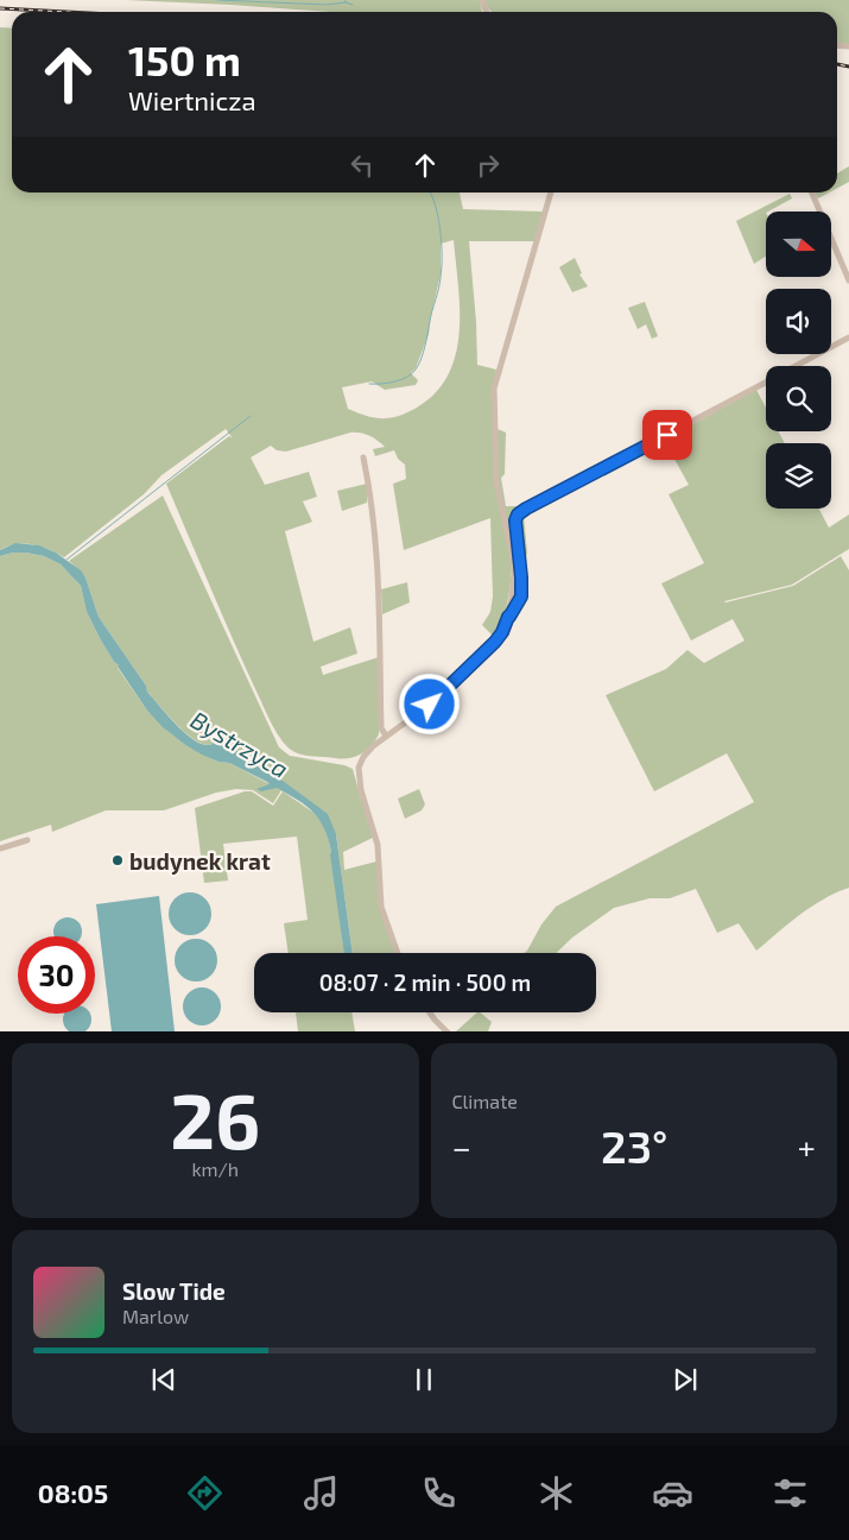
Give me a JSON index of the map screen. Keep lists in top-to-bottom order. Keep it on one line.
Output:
{"water":["Bystrzyca"],"places":["budynek krat"],"north":"right","page":{"turn":["150 m","Wiertnicza"],"limit":"30","trip":"08:07 · 2 min · 500 m","tile":[["26","km/h"],"Climate"],"heat":["−","23°","+"],"song":["Slow Tide","Marlow"],"tabs":"08:05"}}
